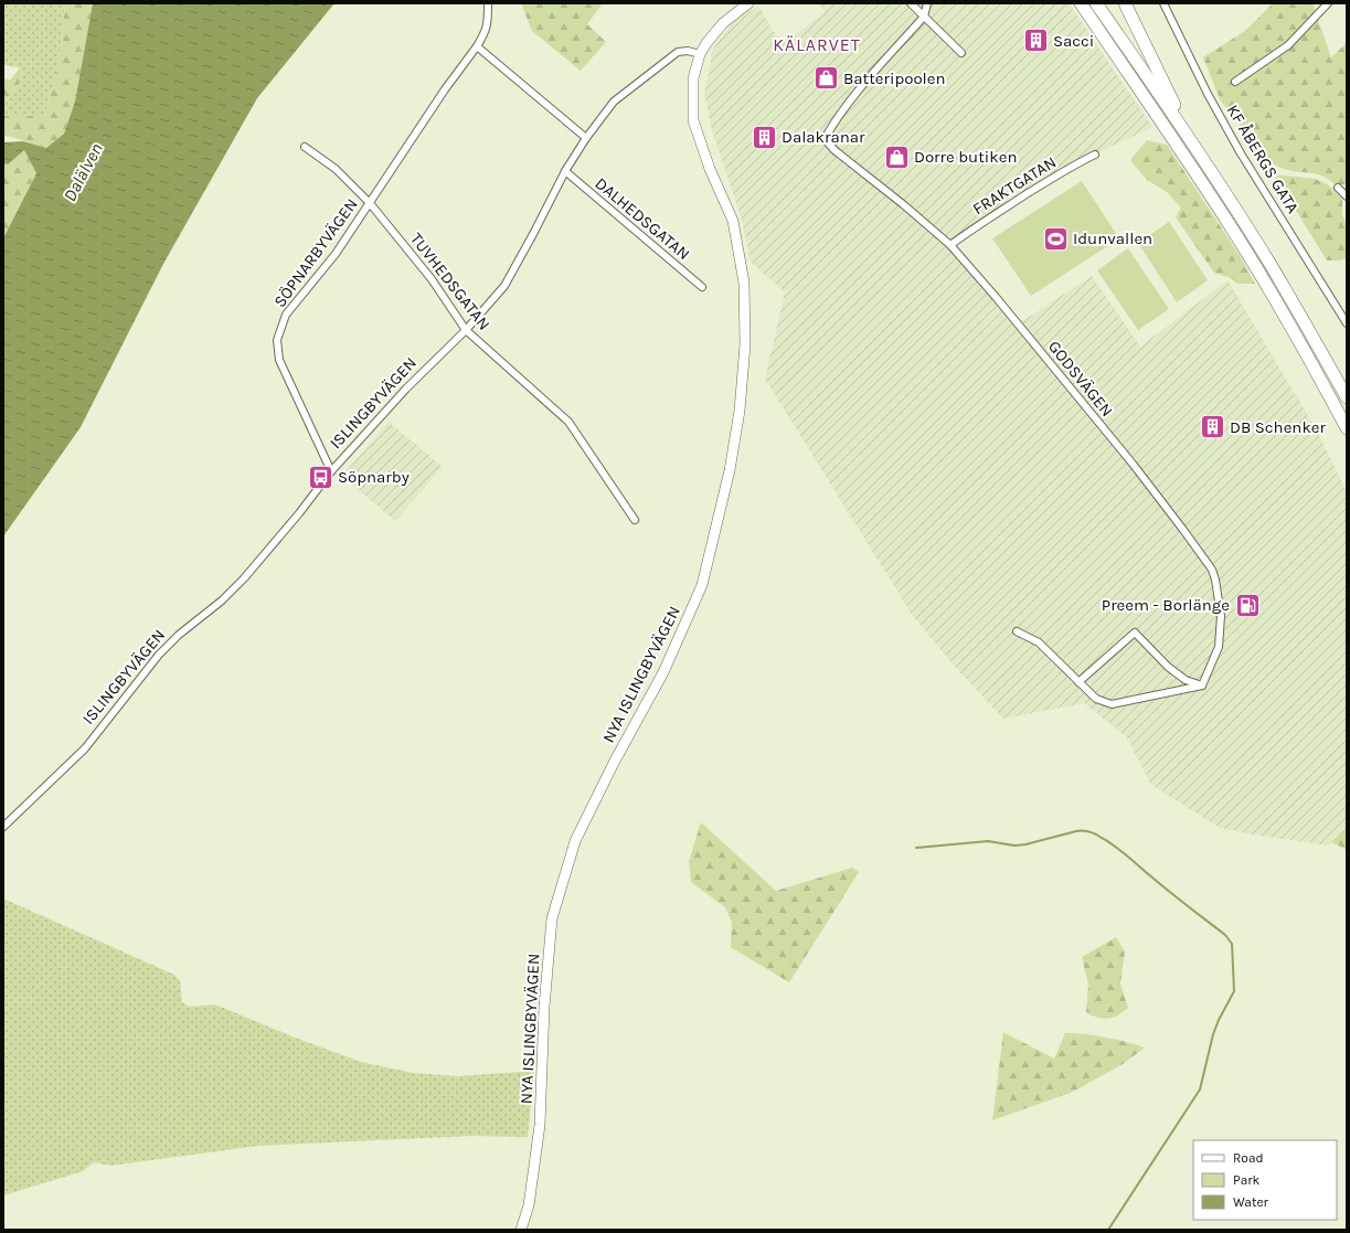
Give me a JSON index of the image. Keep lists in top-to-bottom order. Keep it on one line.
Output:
{"streets":{"street":["KF ÅBERGS GATA","FRAKTGATAN","DALHEDSGATAN","SÖPNARBYVÄGEN","TUVHEDSGATAN","GODSVÄGEN","ISLINGBYVÄGEN","NYA ISLINGBYVÄGEN"]},"crossings":[["FRAKTGATAN","GODSVÄGEN"],["DALHEDSGATAN","ISLINGBYVÄGEN"],["SÖPNARBYVÄGEN","TUVHEDSGATAN"],["SÖPNARBYVÄGEN","ISLINGBYVÄGEN"],["TUVHEDSGATAN","ISLINGBYVÄGEN"],["ISLINGBYVÄGEN","NYA ISLINGBYVÄGEN"]],"districts":["KÄLARVET"],"water":["Dalälven"],"places":{"building":["Sacci","Dalakranar","DB Schenker"],"shop":["Batteripoolen","Dorre butiken"],"sports":["Idunvallen"],"bus stop":["Söpnarby"],"fuel station":["Preem - Borlänge"]},"legend":["Road","Park","Water"]}
